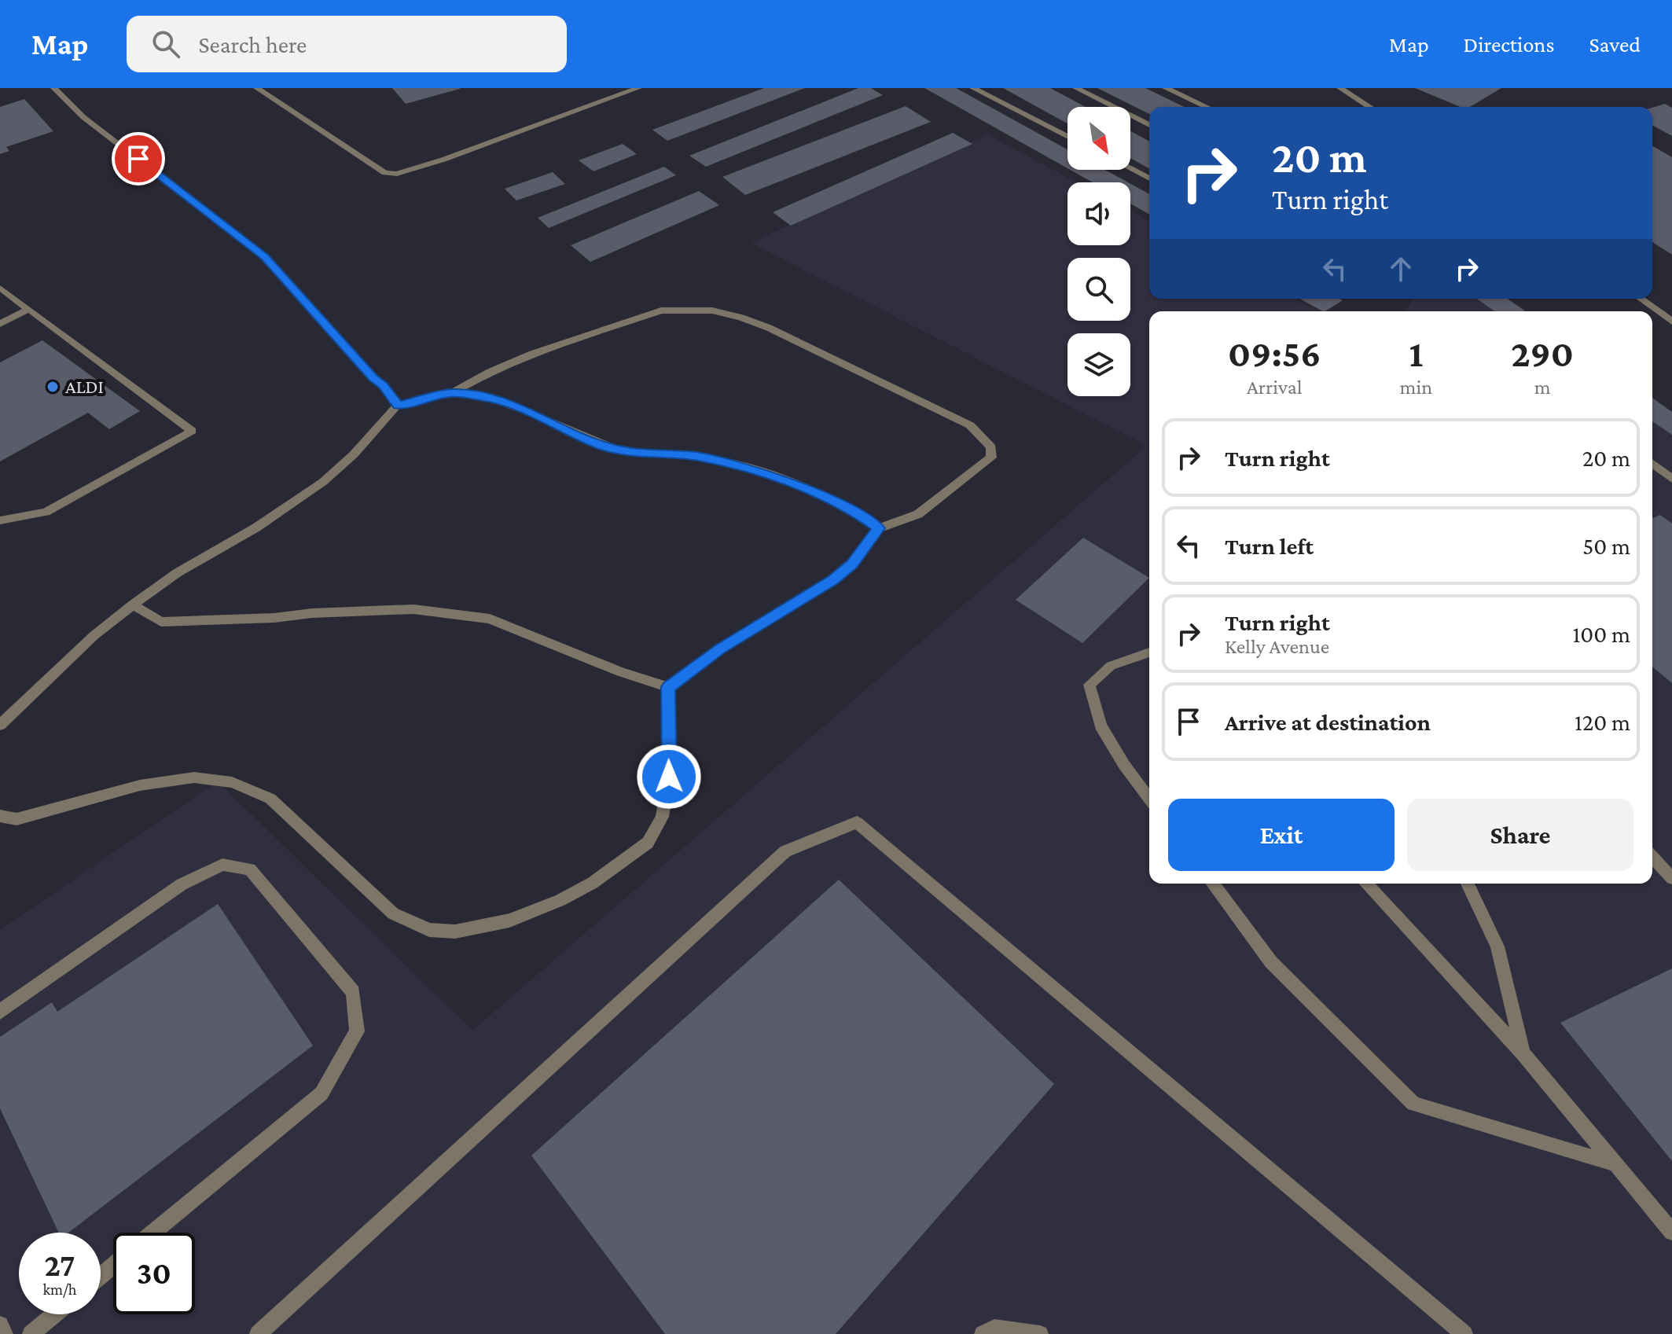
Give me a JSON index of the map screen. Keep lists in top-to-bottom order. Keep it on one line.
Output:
{"places":["ALDI"],"north":"bottom right","page":{"header":"Map","search":"Search here","nav":["Map","Directions","Saved"],"turn":["20 m","Turn right"],"eta":["09:56","Arrival","1","min","290","m"],"list":[{"name":"Turn right","value":"20 m"},{"name":"Turn left","value":"50 m"},{"name":"Turn right","note":"Kelly Avenue","value":"100 m"},{"name":"Arrive at destination","value":"120 m"}],"buttons":["Exit","Share"],"speed":"27 km/h","limit":"30"}}
